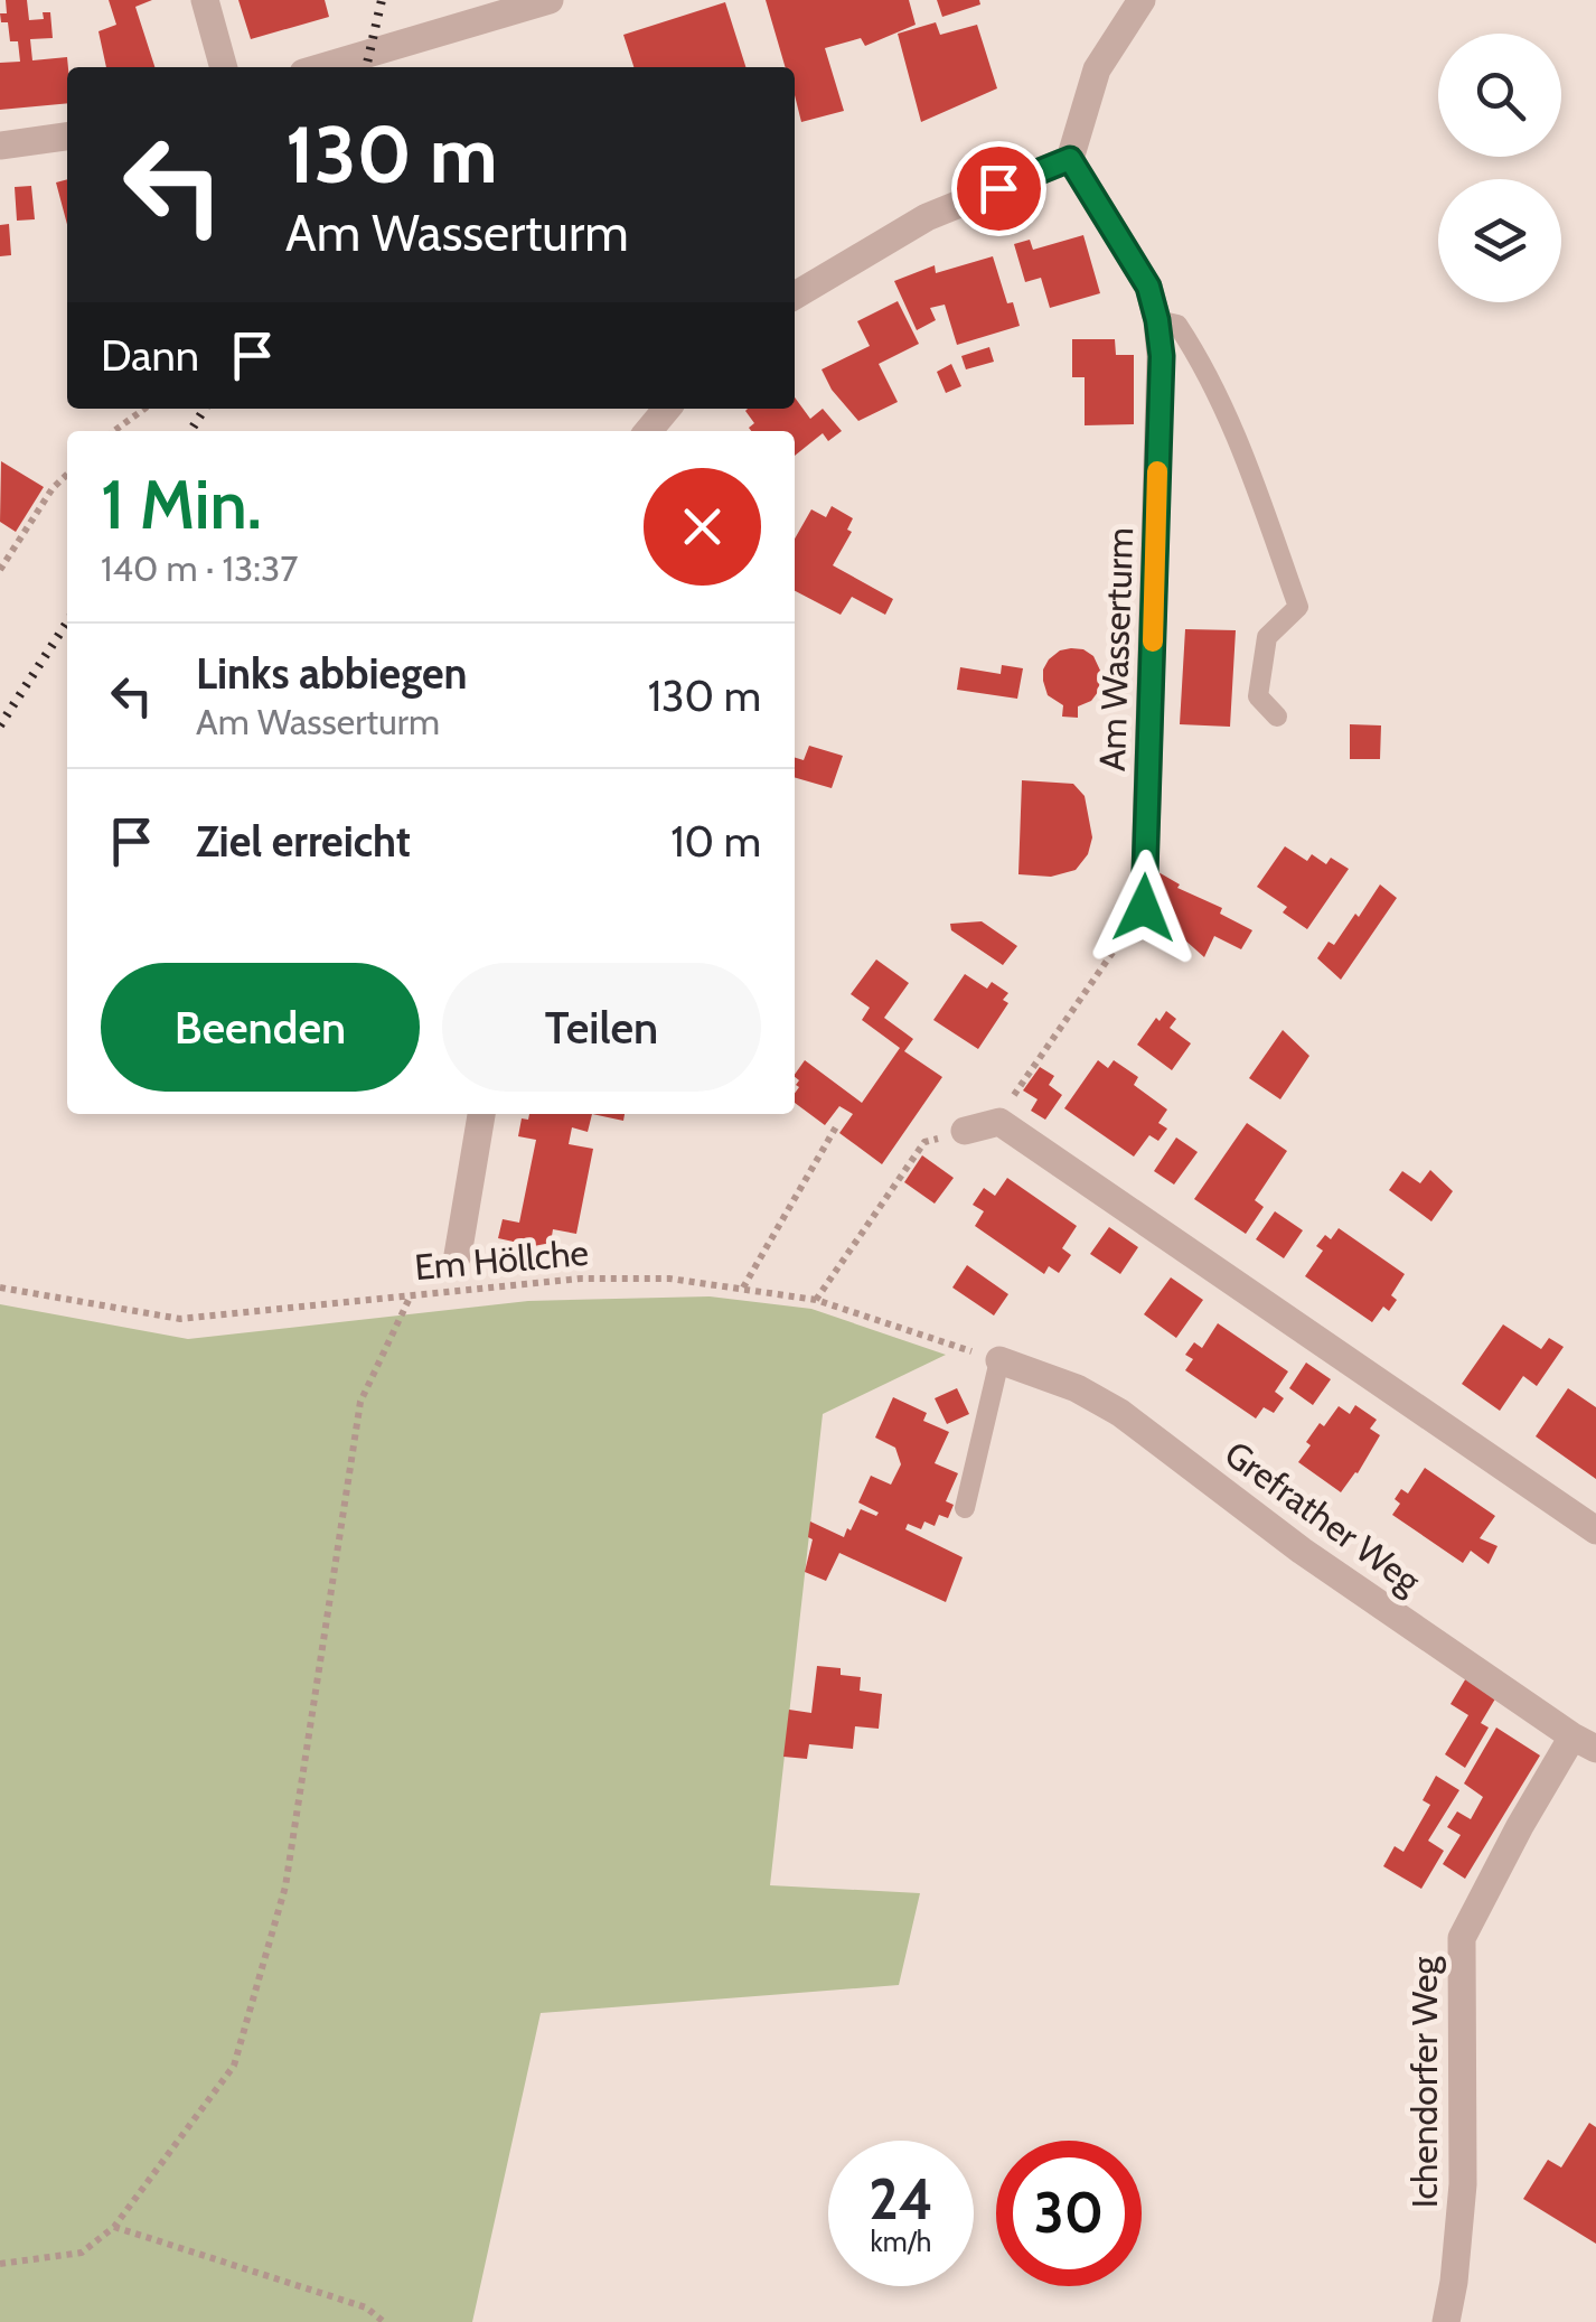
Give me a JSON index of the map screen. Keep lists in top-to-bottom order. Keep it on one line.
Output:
{"streets":{"street":["Am Wasserturm","Grefrather Weg","Ichendorfer Weg"],"path":["Em Höllche"]},"crossings":[["Em Höllche","Grefrather Weg"],["Grefrather Weg","Ichendorfer Weg"]],"page":{"turn":["130 m","Am Wasserturm"],"then":"Dann","heading":["1 Min.","140 m · 13:37"],"list":[{"name":"Links abbiegen","note":"Am Wasserturm","value":"130 m"},{"name":"Ziel erreicht","value":"10 m"}],"buttons":["Beenden","Teilen"],"speed":"24 km/h","limit":"30"}}
